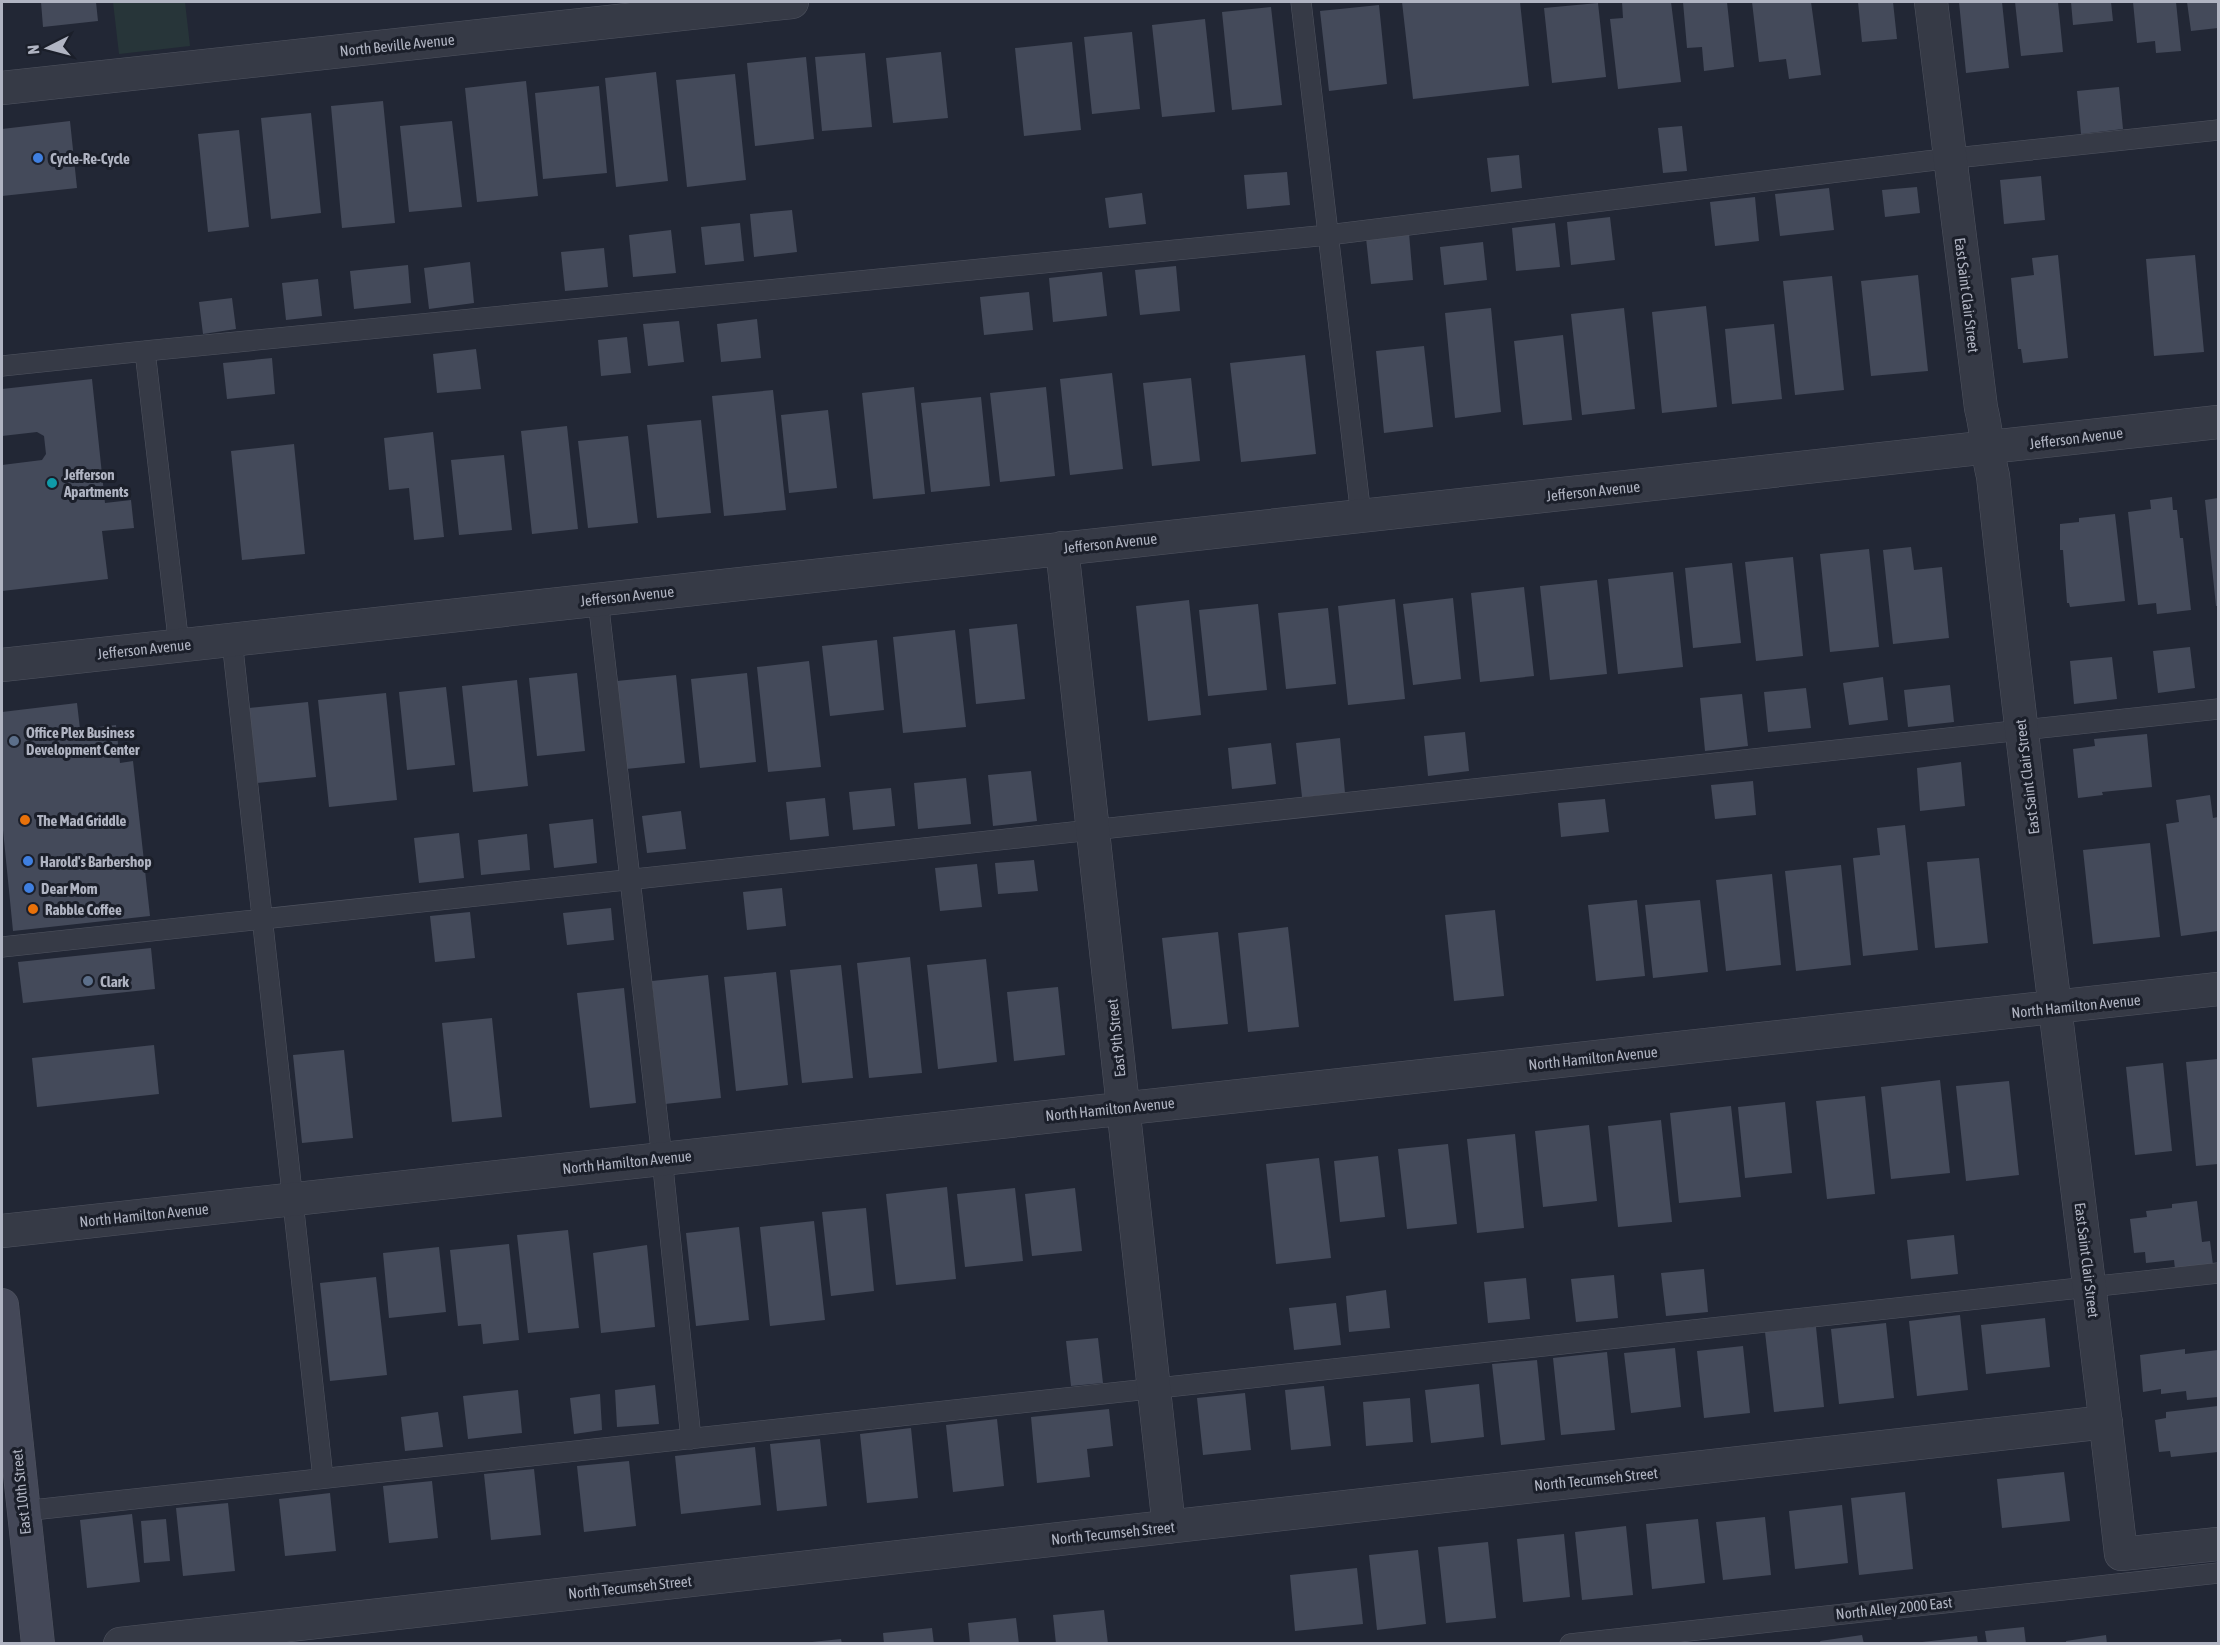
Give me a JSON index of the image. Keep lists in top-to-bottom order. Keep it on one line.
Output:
{"streets":{"main road":["East 10th Street"],"street":["North Beville Avenue","East Saint Clair Street","Jefferson Avenue","North Hamilton Avenue","East 9th Street","North Tecumseh Street"],"lane":["North Alley 2000 East"]},"crossings":[["East Saint Clair Street","Jefferson Avenue"],["East Saint Clair Street","North Hamilton Avenue"],["East Saint Clair Street","North Tecumseh Street"],["Jefferson Avenue","East 9th Street"],["North Hamilton Avenue","East 9th Street"],["East 9th Street","North Tecumseh Street"]],"places":["Cycle-Re-Cycle","Jefferson Apartments","Office Plex Business Development Center","The Mad Griddle","Harold's Barbershop","Dear Mom","Rabble Coffee","Clark"],"north":"left"}
